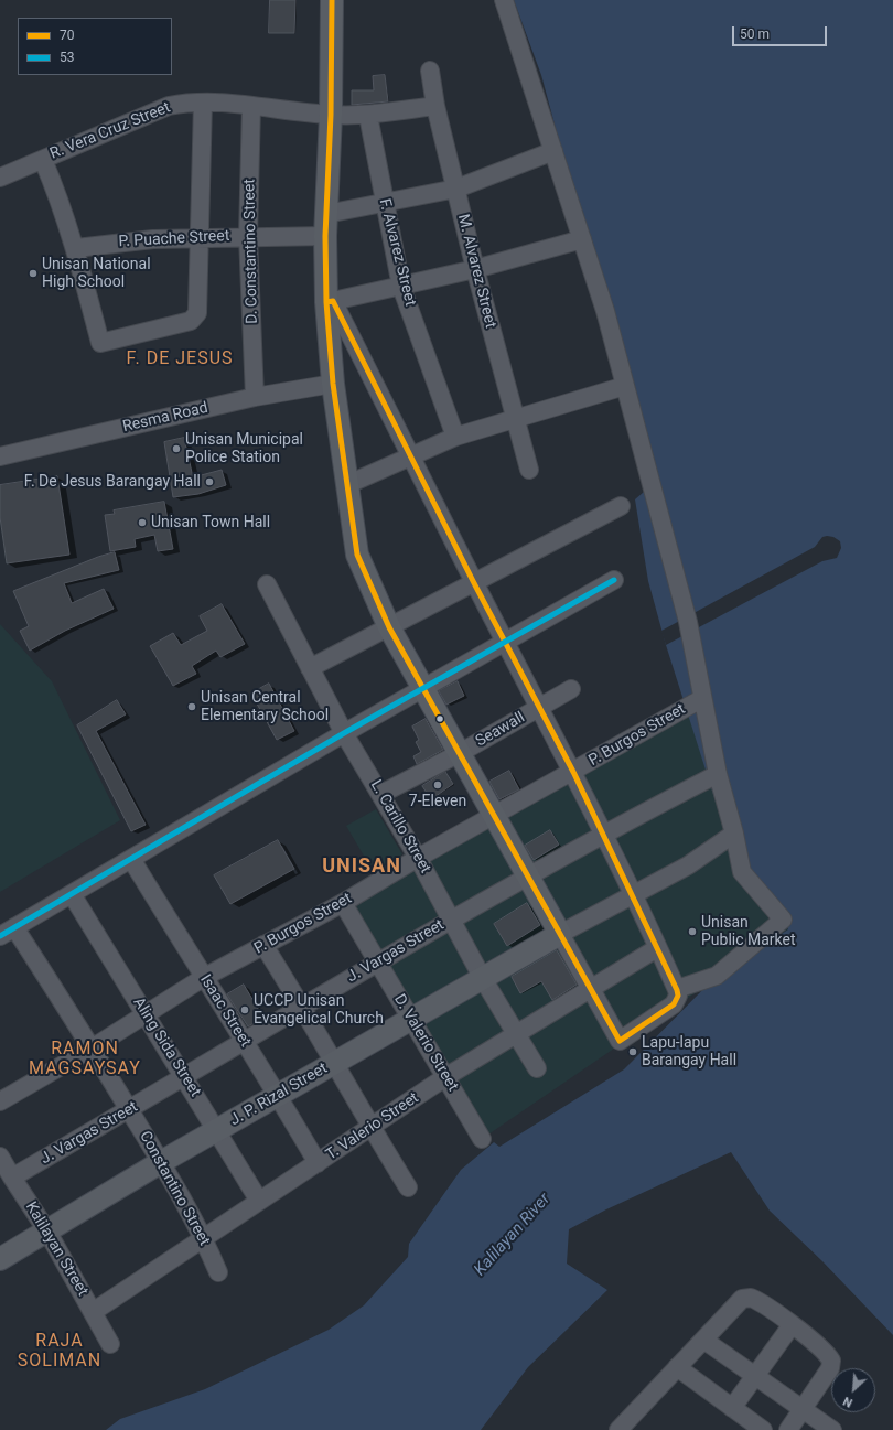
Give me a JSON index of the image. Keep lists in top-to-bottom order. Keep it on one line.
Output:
{"streets":{"main road":["J. P. Rizal Street"],"street":["R. Vera Cruz Street","P. Puache Street","D. Constantino Street","F. Alvarez Street","M. Alvarez Street","Resma Road","Seawall","P. Burgos Street","L. Carillo Street","J. Vargas Street","Isaac Street","D. Valerio Street","Aling Sida Street","T. Valerio Street","Constantino Street","Kalilayan Street"]},"crossings":[["R. Vera Cruz Street","D. Constantino Street"],["R. Vera Cruz Street","F. Alvarez Street"],["R. Vera Cruz Street","M. Alvarez Street"],["P. Puache Street","D. Constantino Street"],["D. Constantino Street","Resma Road"],["Seawall","L. Carillo Street"],["P. Burgos Street","L. Carillo Street"],["P. Burgos Street","Isaac Street"],["P. Burgos Street","D. Valerio Street"],["P. Burgos Street","Aling Sida Street"],["P. Burgos Street","Constantino Street"],["L. Carillo Street","J. Vargas Street"],["L. Carillo Street","J. P. Rizal Street"],["L. Carillo Street","T. Valerio Street"],["J. Vargas Street","Isaac Street"],["J. Vargas Street","D. Valerio Street"],["J. Vargas Street","Aling Sida Street"],["J. Vargas Street","Constantino Street"],["J. Vargas Street","Kalilayan Street"],["Isaac Street","J. P. Rizal Street"],["Isaac Street","T. Valerio Street"],["D. Valerio Street","J. P. Rizal Street"],["D. Valerio Street","T. Valerio Street"],["Aling Sida Street","J. P. Rizal Street"],["Aling Sida Street","T. Valerio Street"],["J. P. Rizal Street","Constantino Street"],["J. P. Rizal Street","Kalilayan Street"],["T. Valerio Street","Constantino Street"],["T. Valerio Street","Kalilayan Street"]],"districts":["F. DE JESUS","UNISAN","RAMON MAGSAYSAY","RAJA SOLIMAN"],"water":["Kalilayan River"],"places":["Unisan National High School","Unisan Municipal Police Station","F. De Jesus Barangay Hall","Unisan Town Hall","Unisan Central Elementary School","7-Eleven","Unisan Public Market","UCCP Unisan Evangelical Church","Lapu-lapu Barangay Hall"],"lines":["transit line 70","transit line 53"],"legend":["70","53"],"scale_bar":"50 m","north":"bottom left"}
